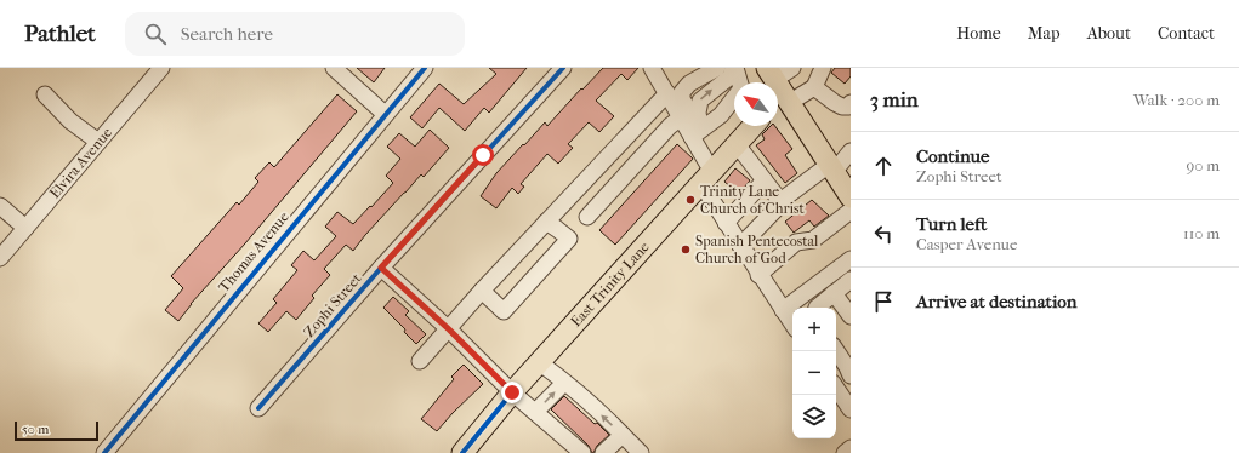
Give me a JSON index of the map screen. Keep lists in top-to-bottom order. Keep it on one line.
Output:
{"streets":{"main road":["East Trinity Lane"],"street":["Elvira Avenue","Thomas Avenue","Zophi Street"]},"places":["Trinity Lane Church of Christ","Spanish Pentecostal Church of God"],"scale_bar":"50 m","north":"top left","page":{"header":"Pathlet","search":"Search here","nav":["Home","Map","About","Contact"],"heading":["3 min","Walk · 200 m"],"list":[["Continue","Zophi Street","90 m"],["Turn left","Casper Avenue","110 m"],"Arrive at destination"],"map_buttons":["+","−"],"scale":"50 m"}}
